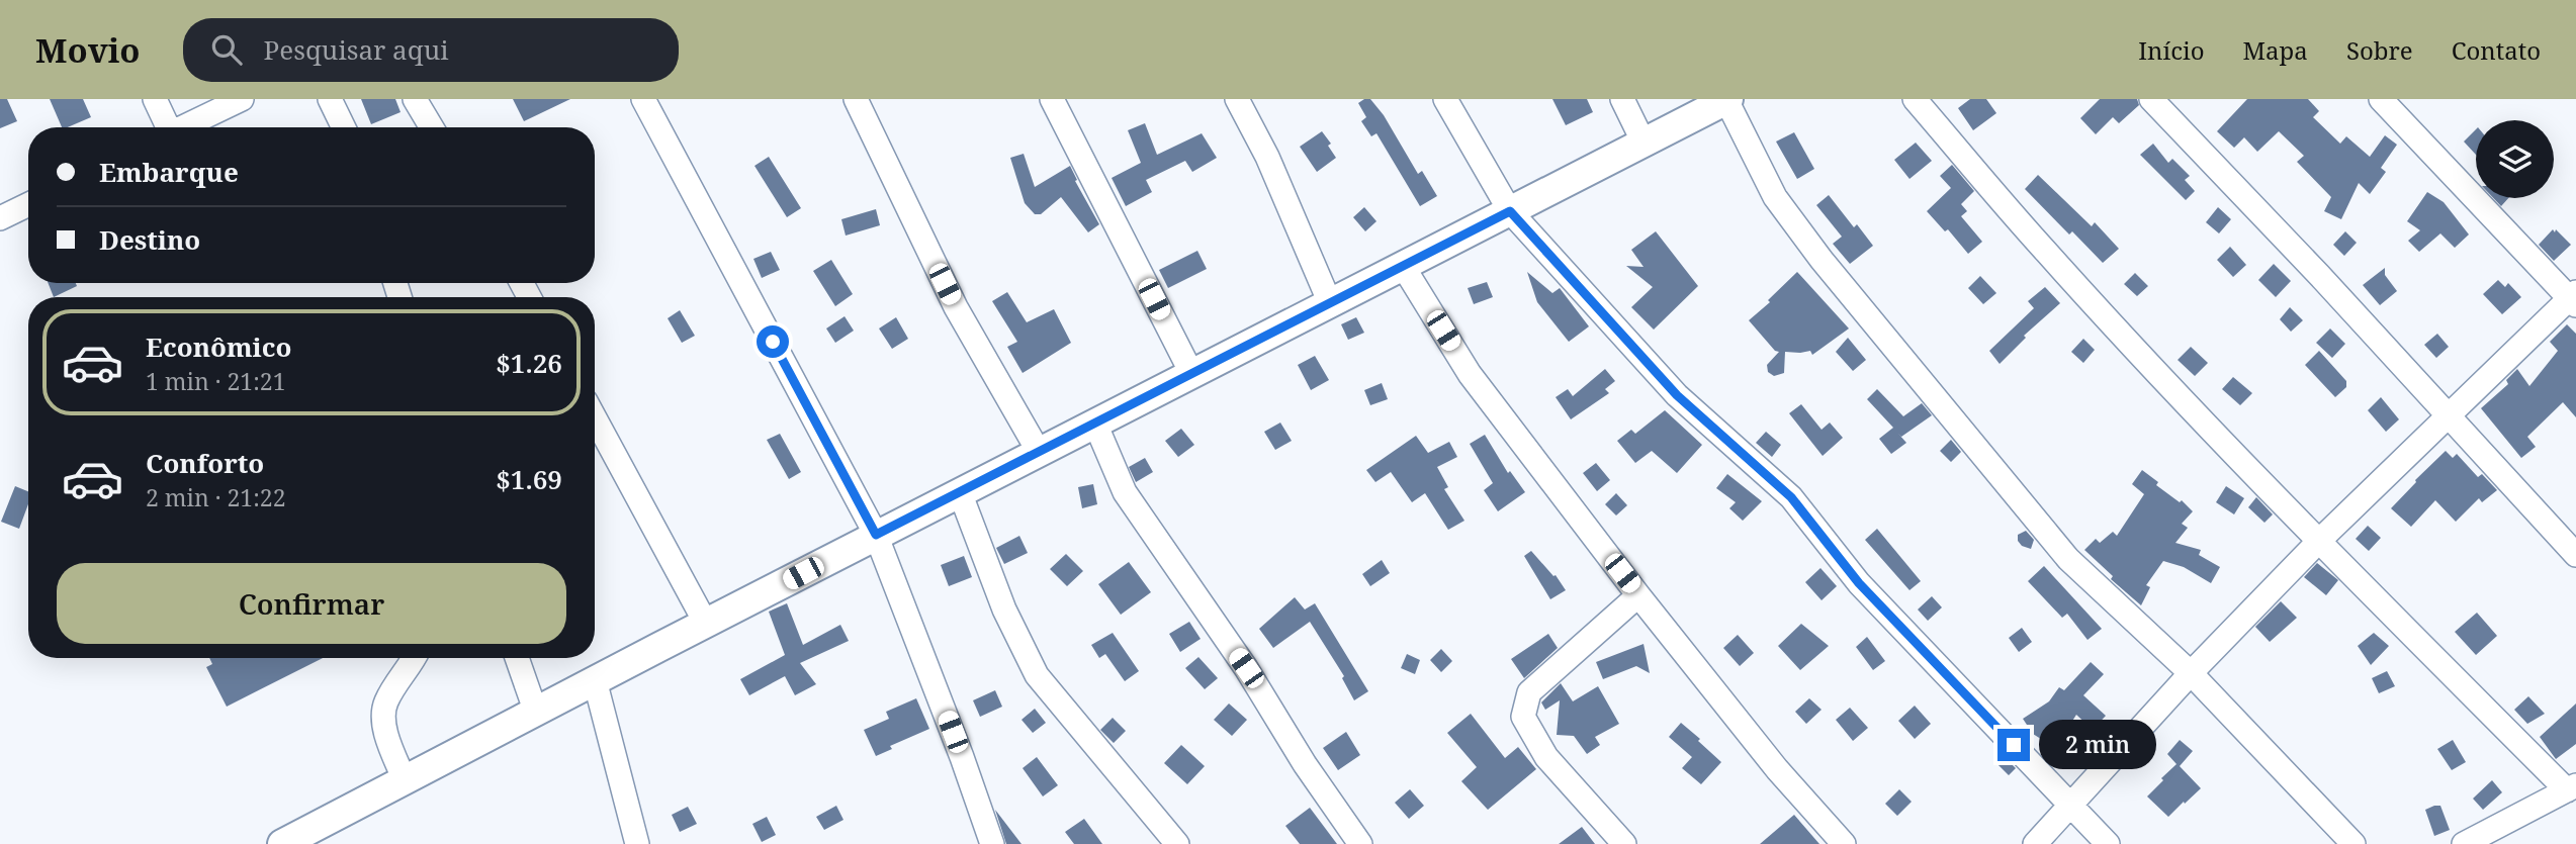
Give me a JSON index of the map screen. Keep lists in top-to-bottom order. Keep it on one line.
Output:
{"page":{"header":"Movio","search":"Pesquisar aqui","nav":["Início","Mapa","Sobre","Contato"],"banner":["Embarque","Destino"],"list":[{"name":"Econômico","note":"1 min · 21:21","value":"$1.26"},{"name":"Conforto","note":"2 min · 21:22","value":"$1.69"}],"buttons":"Confirmar","bubble":"2 min"}}
